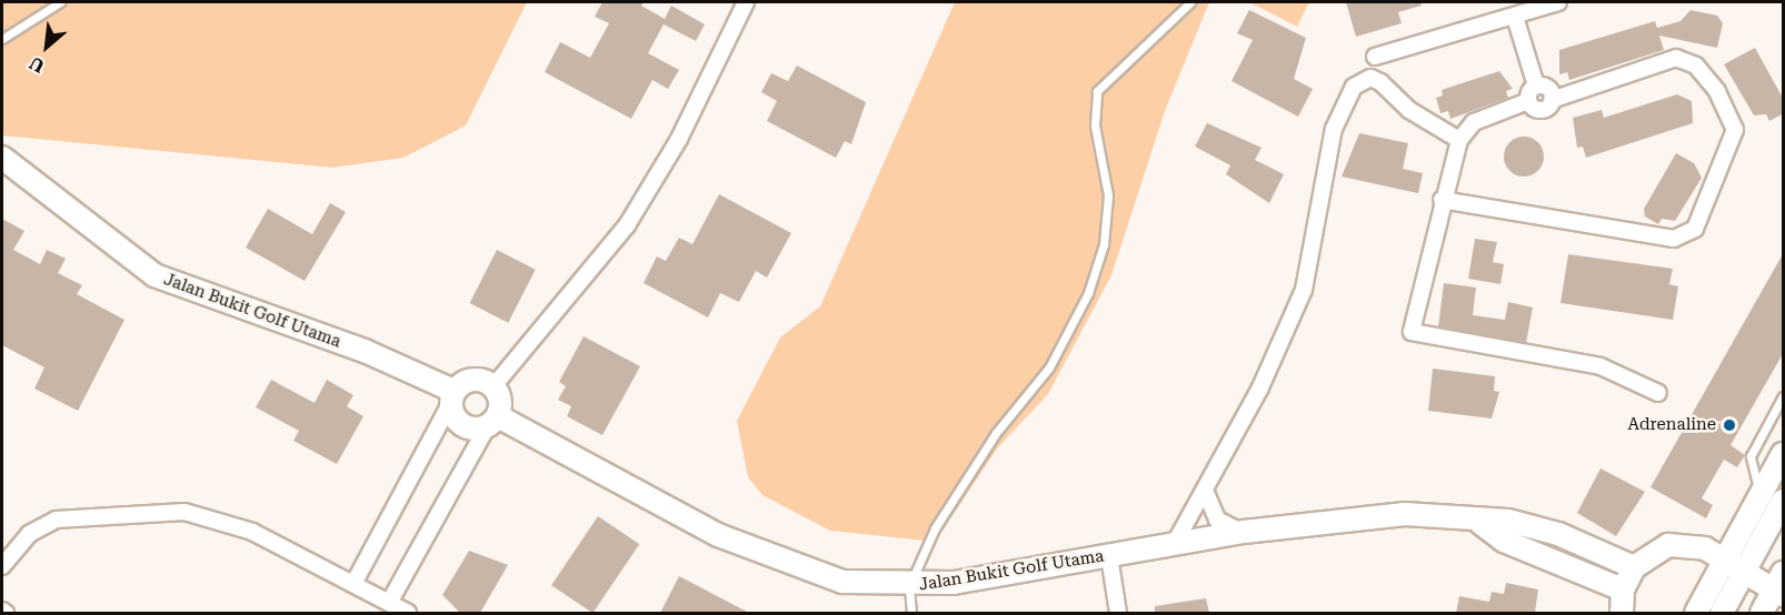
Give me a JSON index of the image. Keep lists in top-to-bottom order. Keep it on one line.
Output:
{"streets":{"street":["Jalan Bukit Golf Utama"]},"places":["Adrenaline"],"north":"bottom left"}
